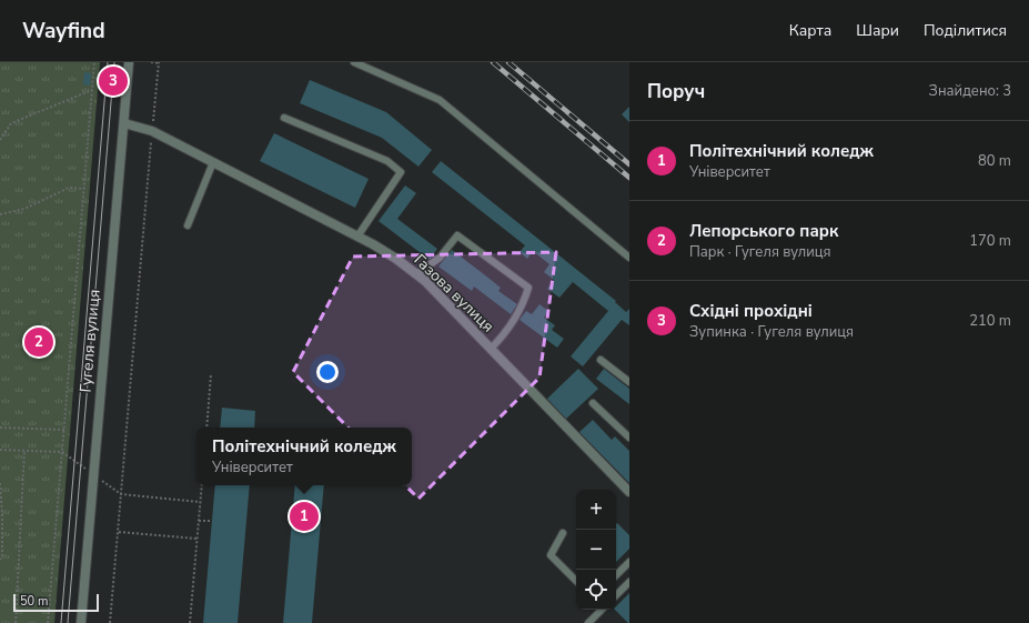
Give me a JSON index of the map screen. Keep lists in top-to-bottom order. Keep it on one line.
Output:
{"streets":{"street":["Газова вулиця","Гугеля вулиця"]},"crossings":[["Газова вулиця","Гугеля вулиця"]],"scale_bar":"50 m","page":{"header":"Wayfind","nav":["Карта","Шари","Поділитися"],"heading":["Поруч","Знайдено: 3"],"pins":["3","2","1"],"list":[{"mark":"1","name":"Політехнічний коледж","note":"Університет","value":"80 m"},{"mark":"2","name":"Лепорського парк","note":"Парк · Гугеля вулиця","value":"170 m"},{"mark":"3","name":"Східні прохідні","note":"Зупинка · Гугеля вулиця","value":"210 m"}],"popup":["Політехнічний коледж","Університет"],"map_buttons":["+","−"],"scale":"50 m"}}
